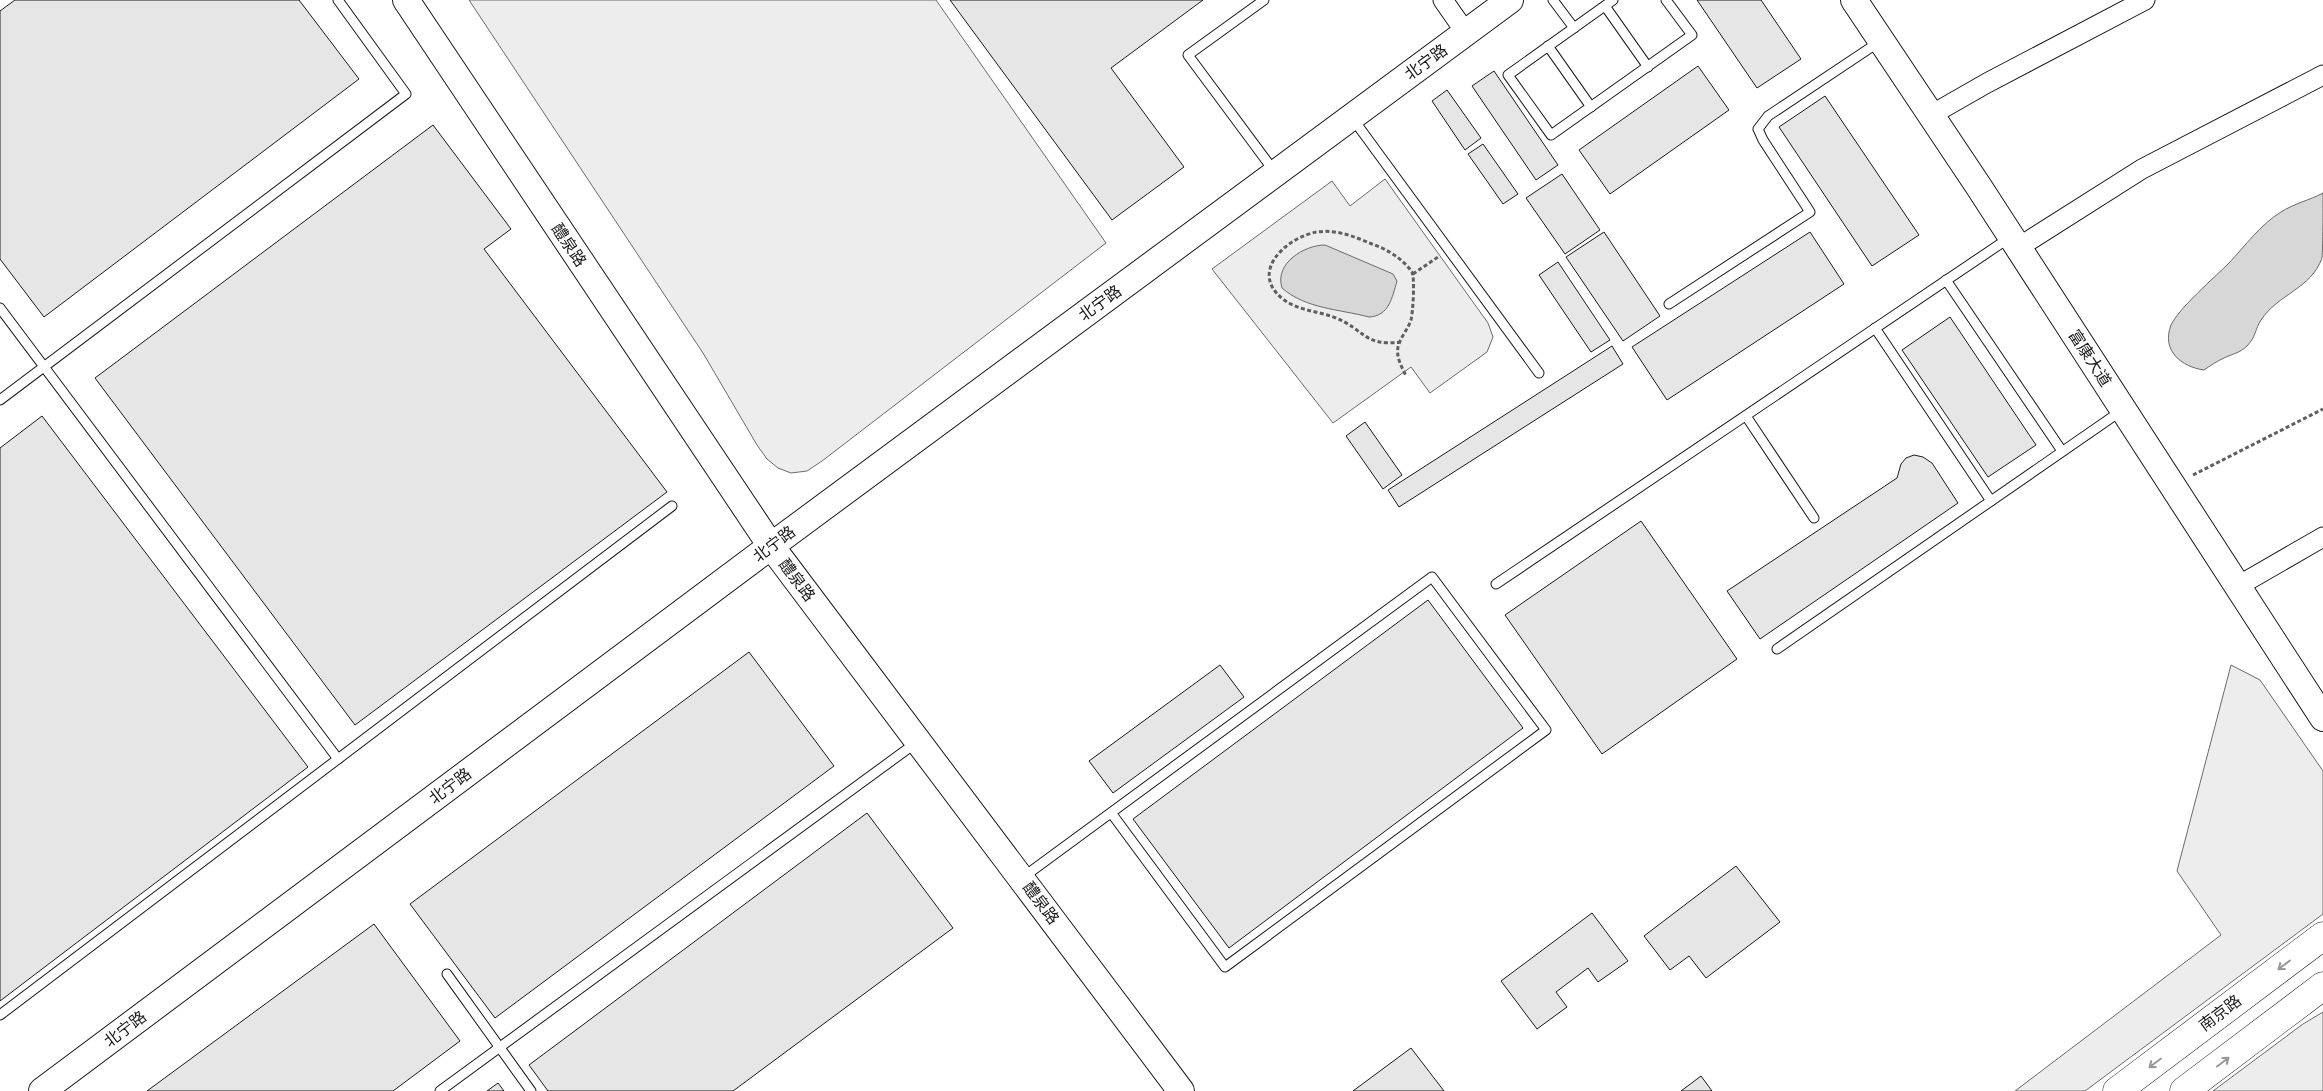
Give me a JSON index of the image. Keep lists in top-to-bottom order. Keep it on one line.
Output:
{"streets":{"main road":["南京路"],"street":["北宁路","醴泉路","富康大道"]},"crossings":[["北宁路","醴泉路"]]}
